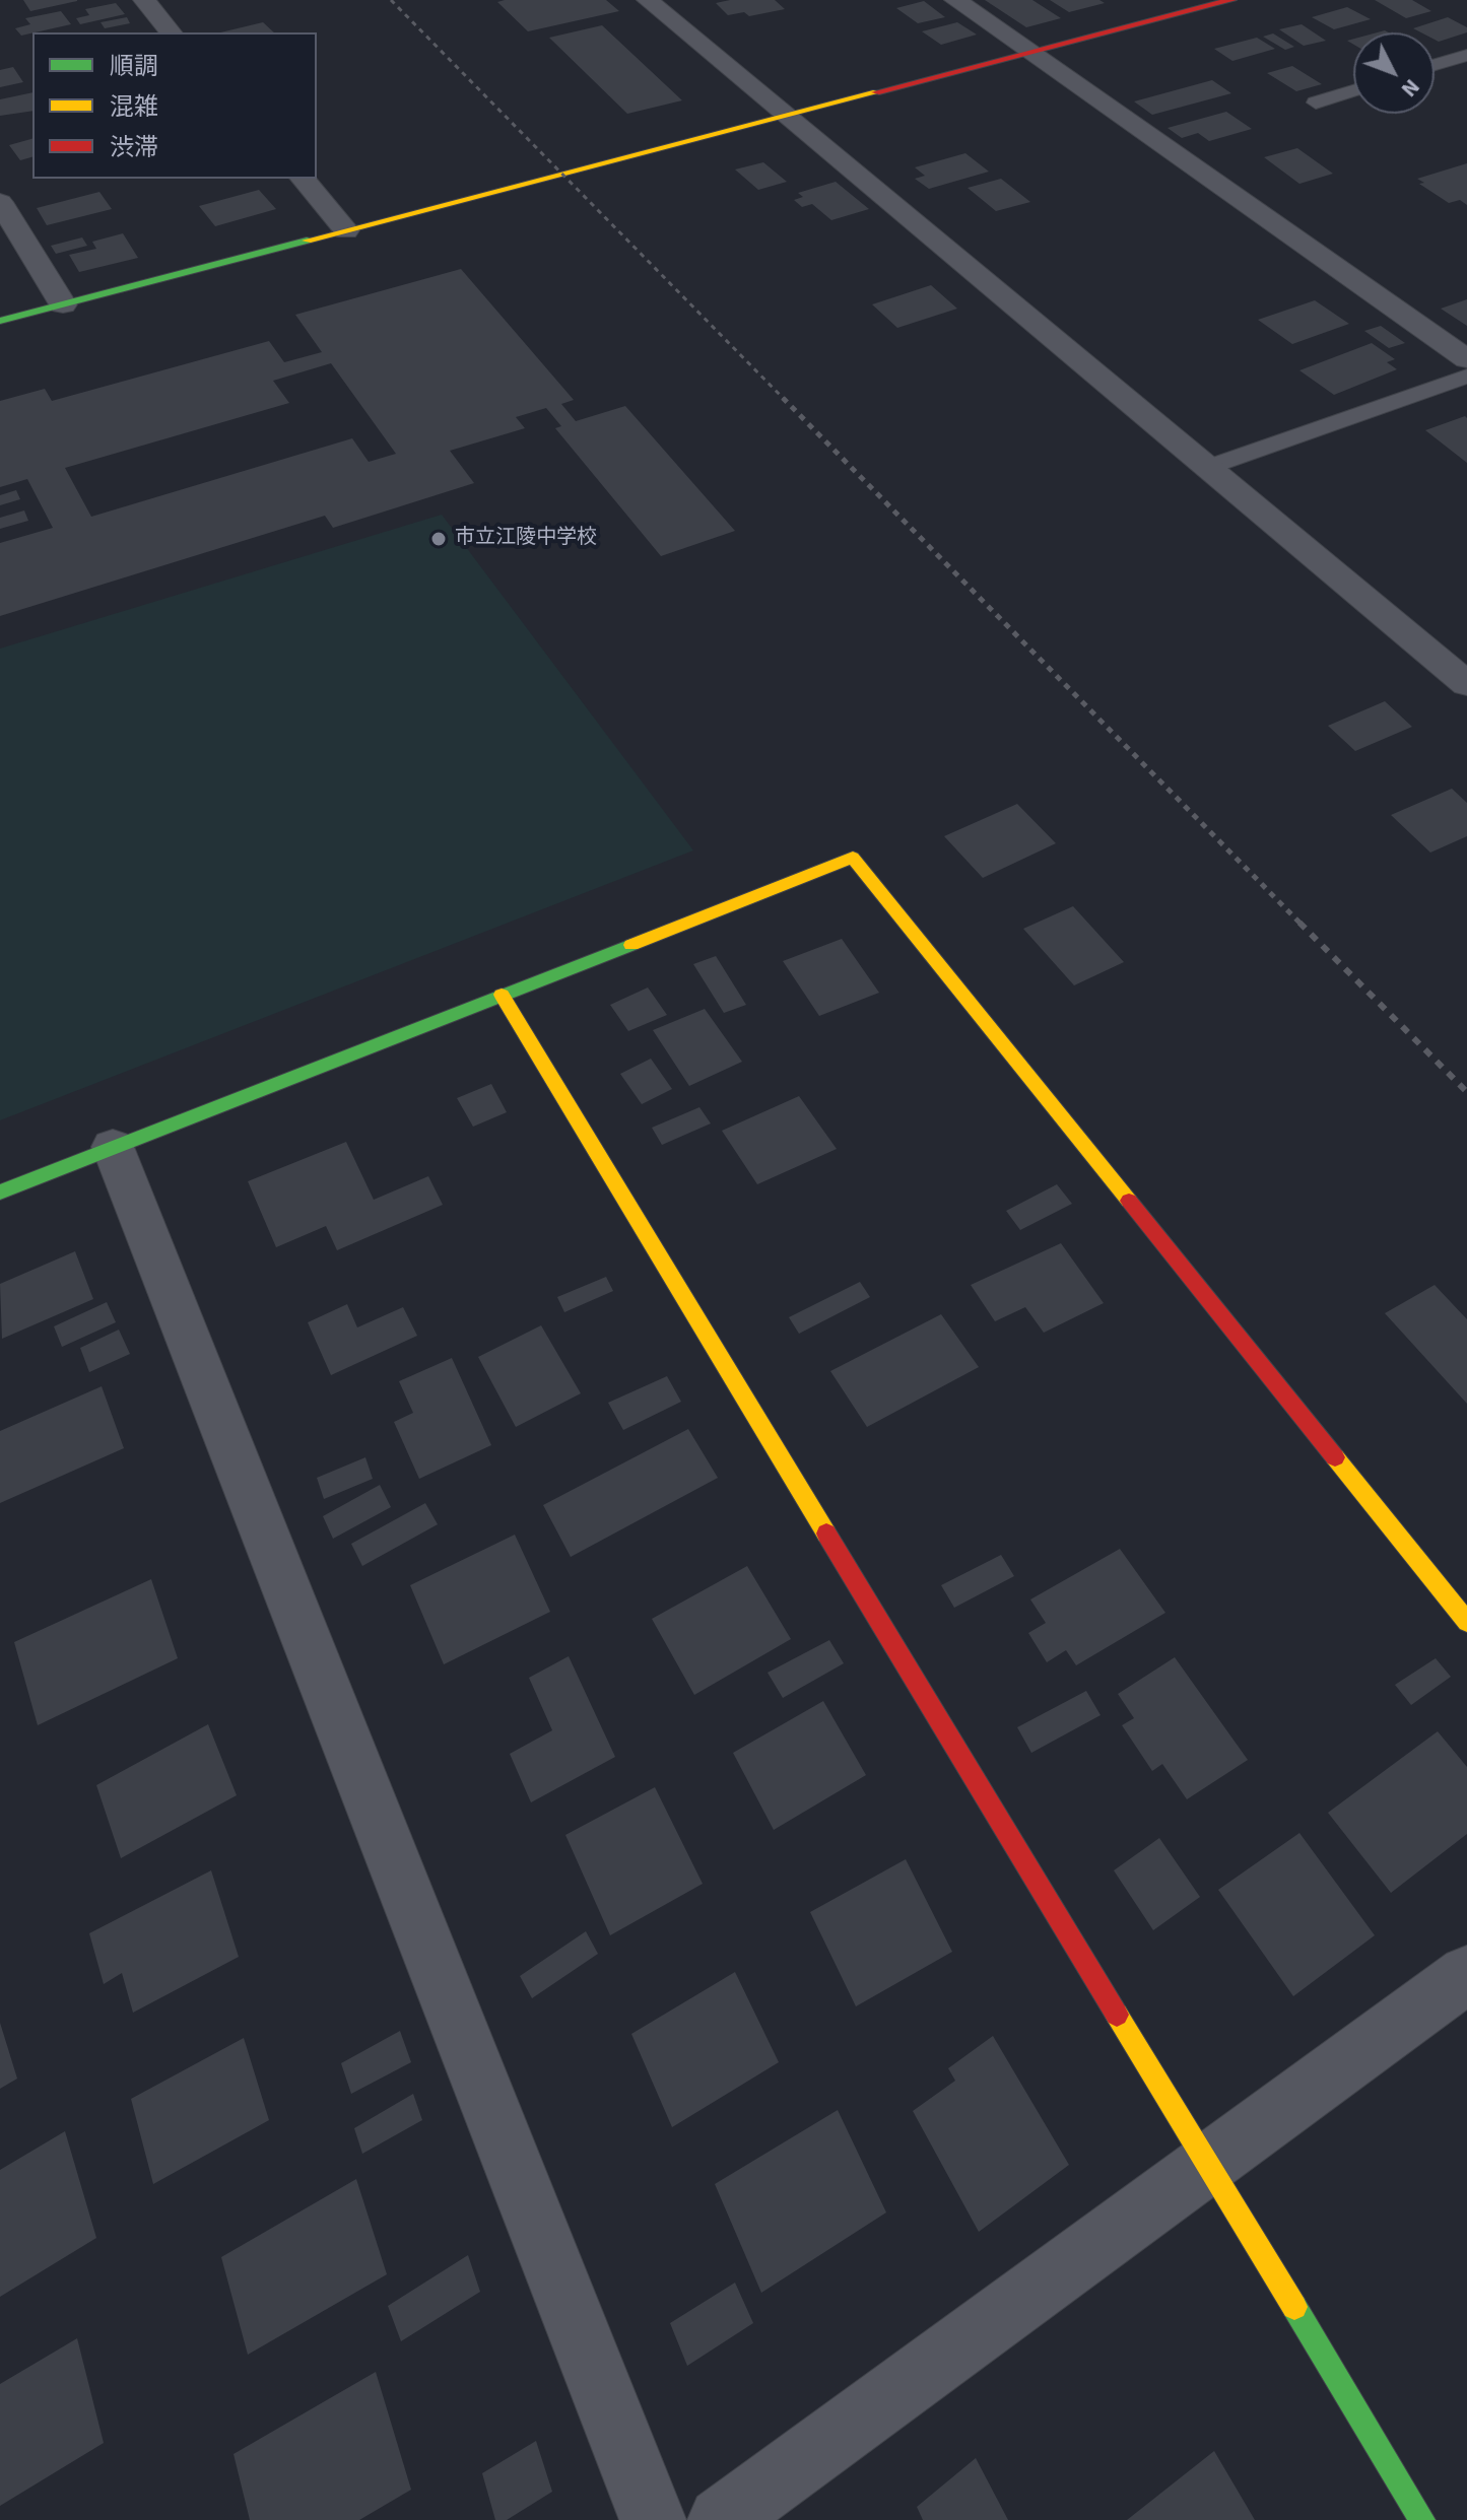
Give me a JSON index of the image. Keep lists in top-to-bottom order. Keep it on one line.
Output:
{"places":["市立江陵中学校"],"legend":["順調","混雑","渋滞"],"north":"bottom right"}
